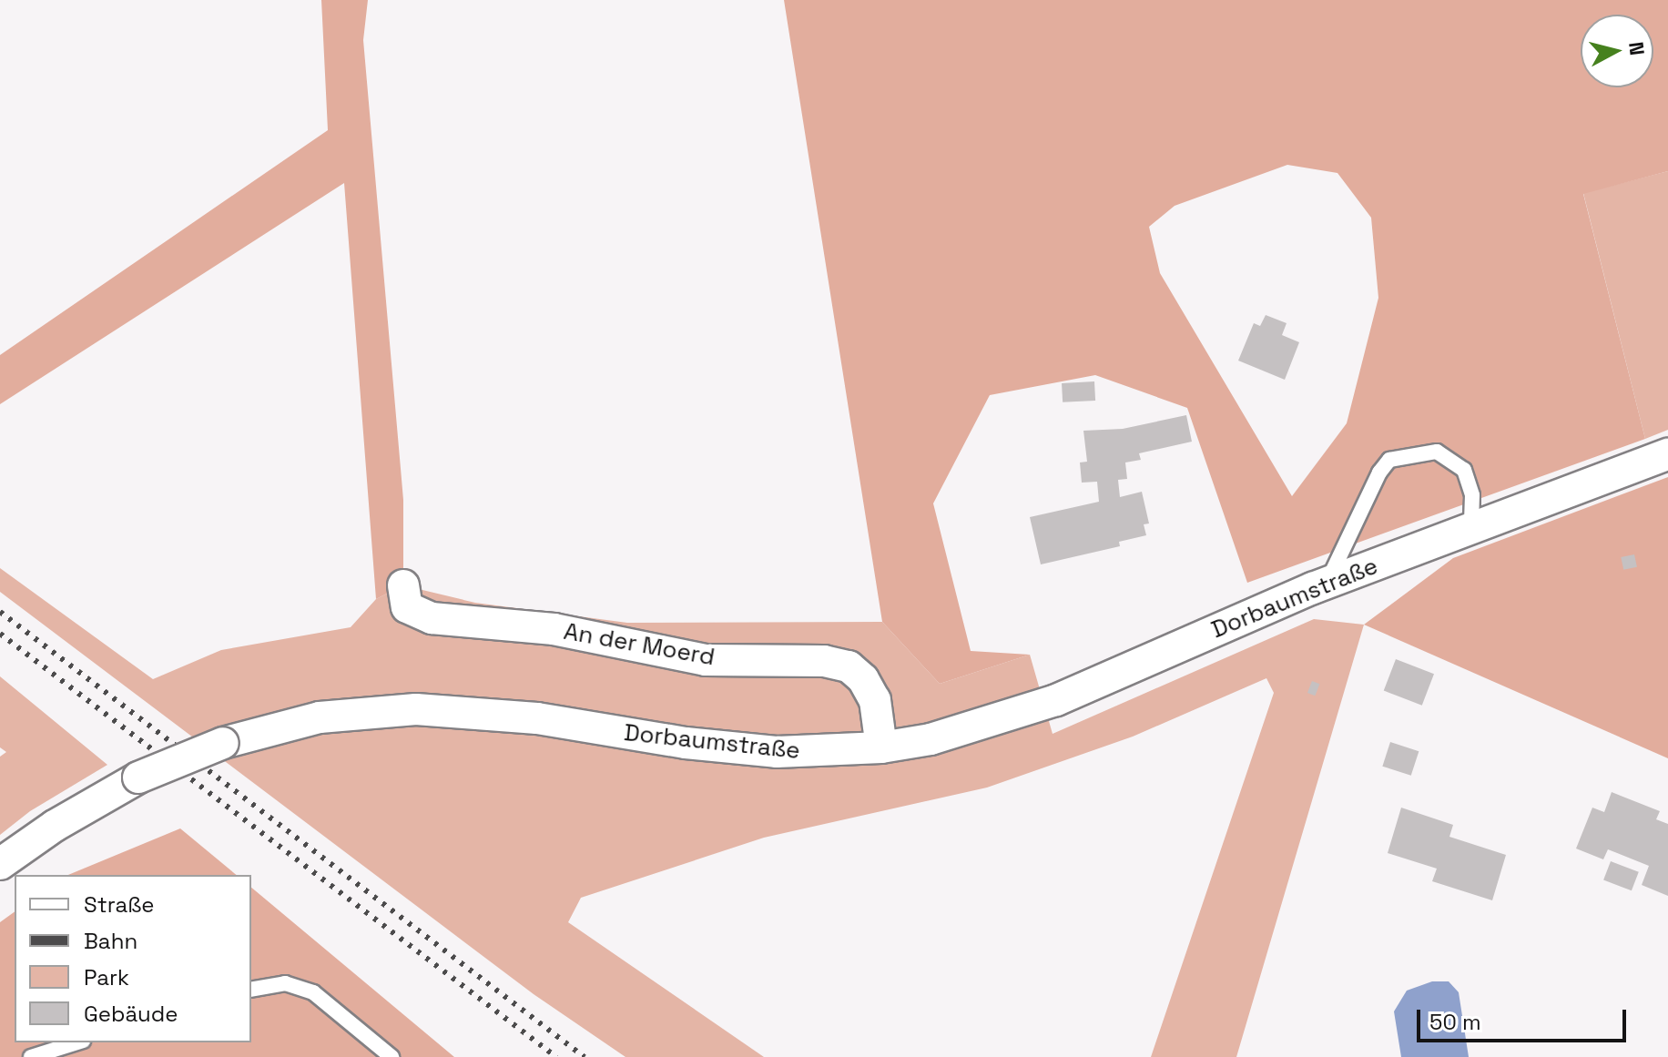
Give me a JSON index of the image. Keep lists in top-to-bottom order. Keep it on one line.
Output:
{"streets":{"street":["Dorbaumstraße","An der Moerd"]},"crossings":[["Dorbaumstraße","An der Moerd"]],"legend":["Straße","Bahn","Park","Gebäude"],"scale_bar":"50 m","north":"right"}
